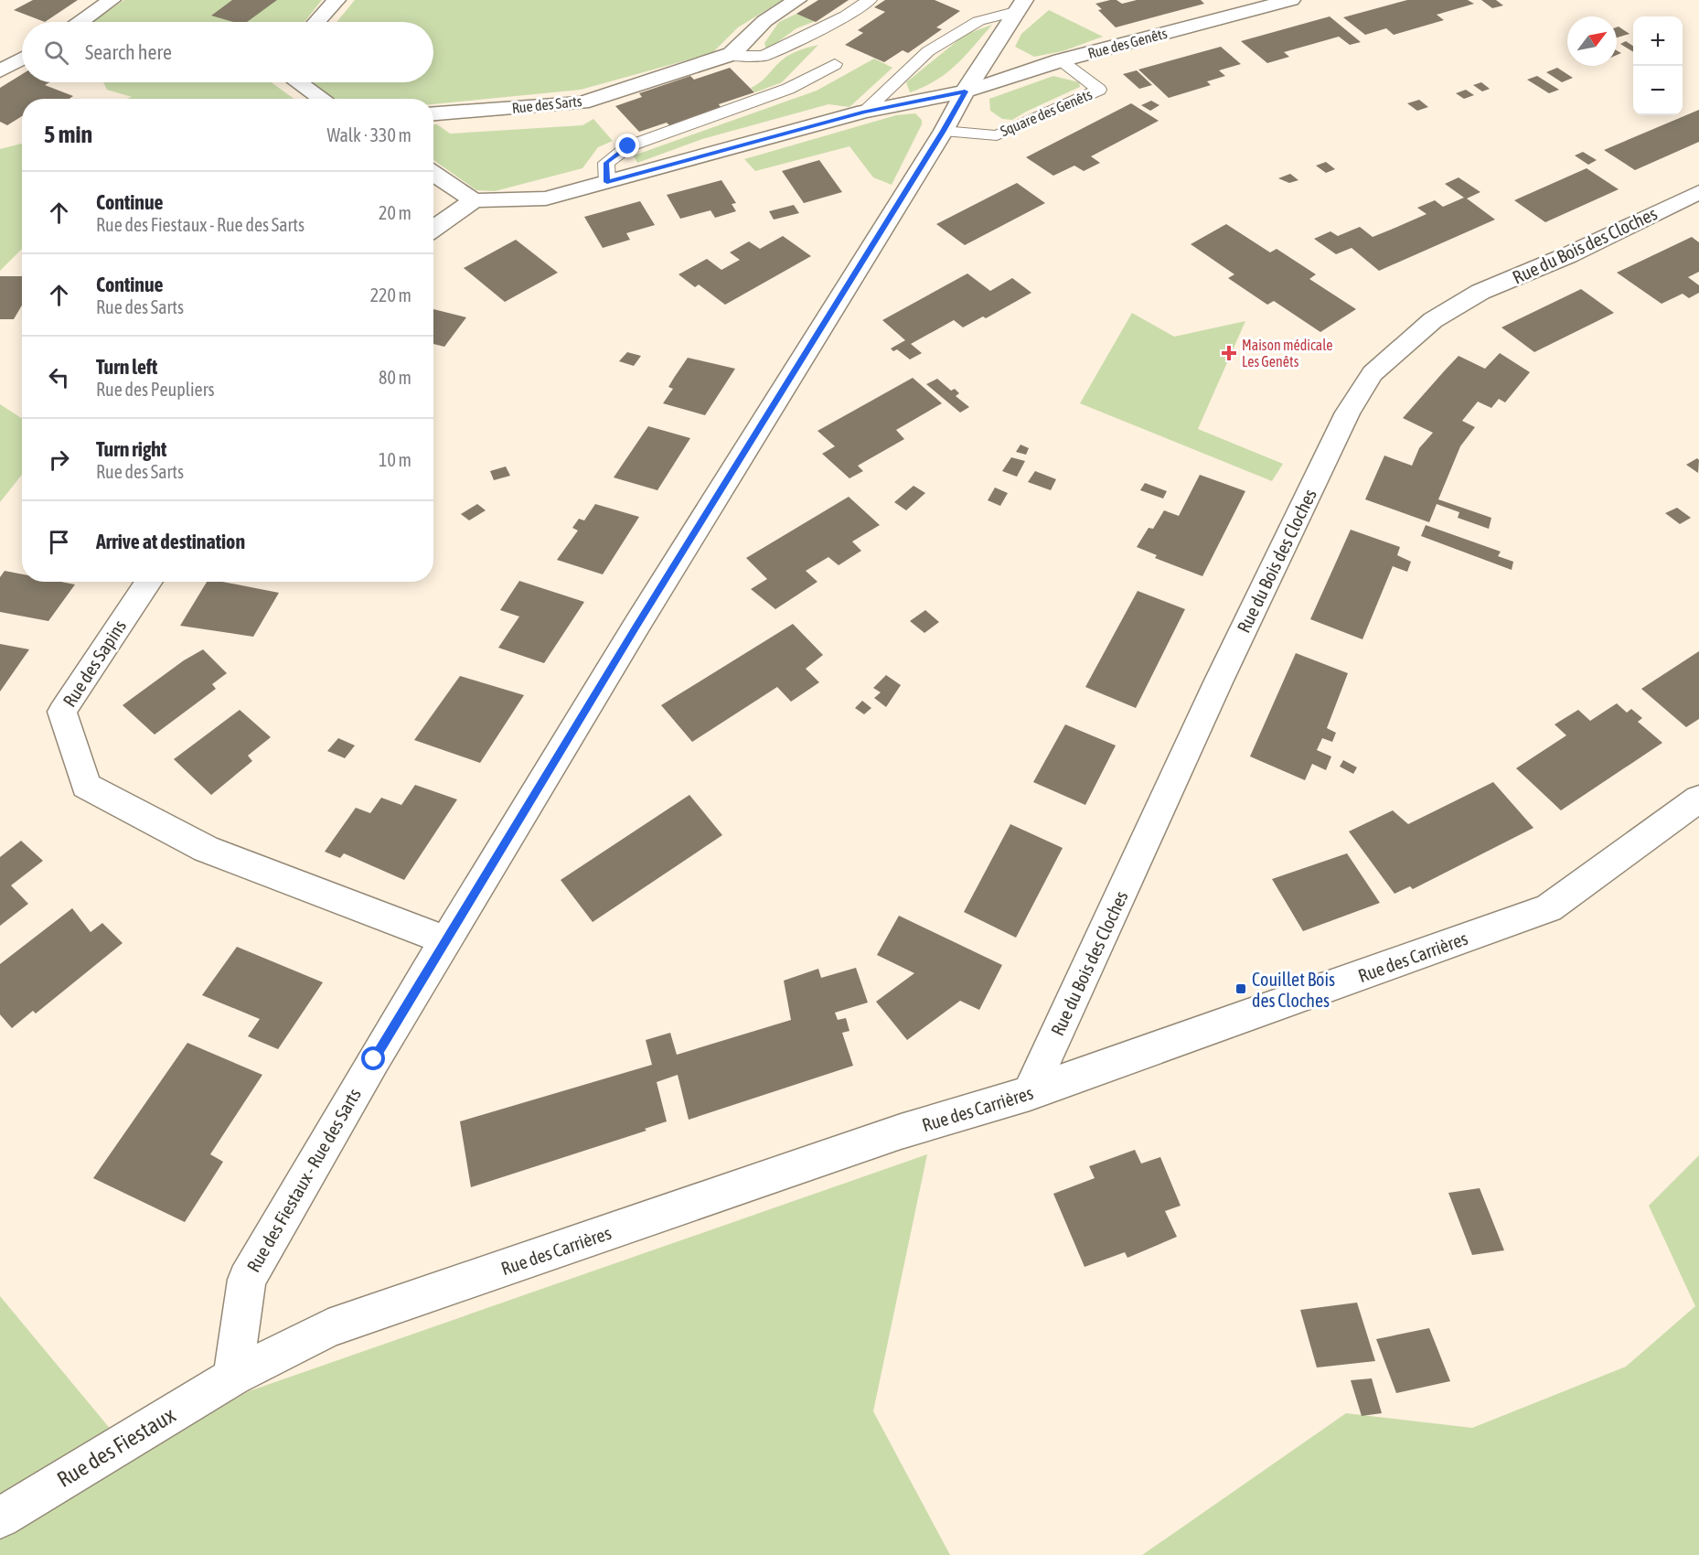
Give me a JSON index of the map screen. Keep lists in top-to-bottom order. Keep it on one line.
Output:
{"streets":{"street":["Rue des Genêts","Rue des Sarts","Rue du Bois des Cloches","Rue des Sapins","Rue des Carrières","Rue des Fiestaux - Rue des Sarts","Rue des Fiestaux"],"lane":["Square des Genêts"]},"crossings":[["Rue des Genêts","Square des Genêts"],["Rue du Bois des Cloches","Rue des Carrières"],["Rue des Sapins","Rue des Fiestaux - Rue des Sarts"],["Rue des Carrières","Rue des Fiestaux - Rue des Sarts"],["Rue des Carrières","Rue des Fiestaux"],["Rue des Fiestaux - Rue des Sarts","Rue des Fiestaux"]],"places":{"health":["Maison médicale Les Genêts"],"transit":["Couillet Bois des Cloches"]},"north":"top right","page":{"map_buttons":["+","−"],"search":"Search here","heading":["5 min","Walk · 330 m"],"list":[["Continue","Rue des Fiestaux - Rue des Sarts","20 m"],["Continue","Rue des Sarts","220 m"],["Turn left","Rue des Peupliers","80 m"],["Turn right","Rue des Sarts","10 m"],"Arrive at destination"]}}
